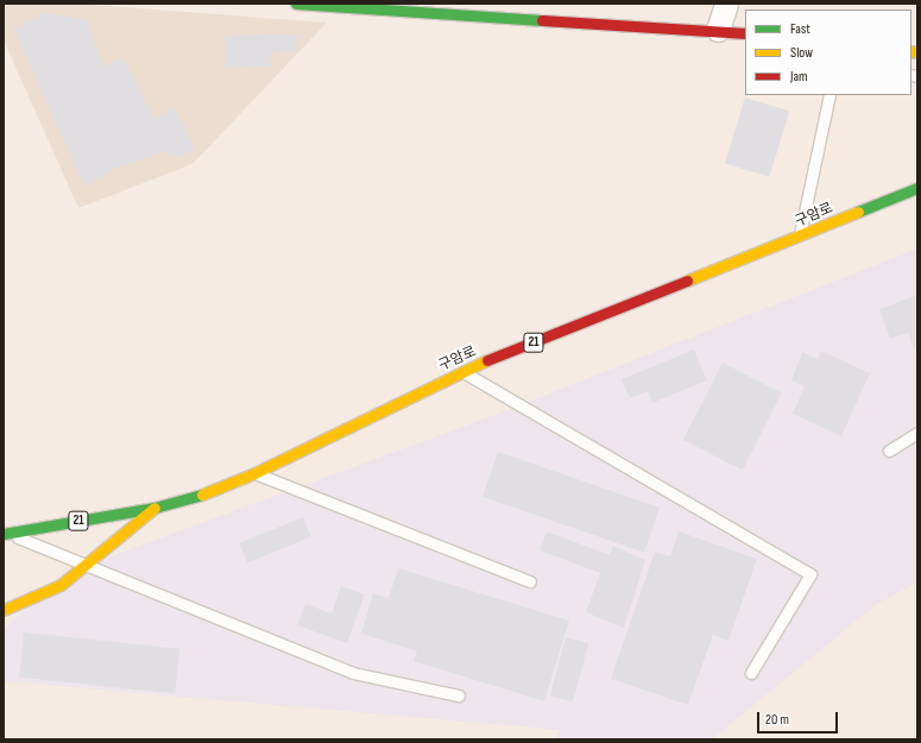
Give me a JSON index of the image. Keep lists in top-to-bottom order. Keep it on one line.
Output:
{"streets":{"main road":["구암로","21"]},"legend":["Fast","Slow","Jam"],"scale_bar":"20 m"}
